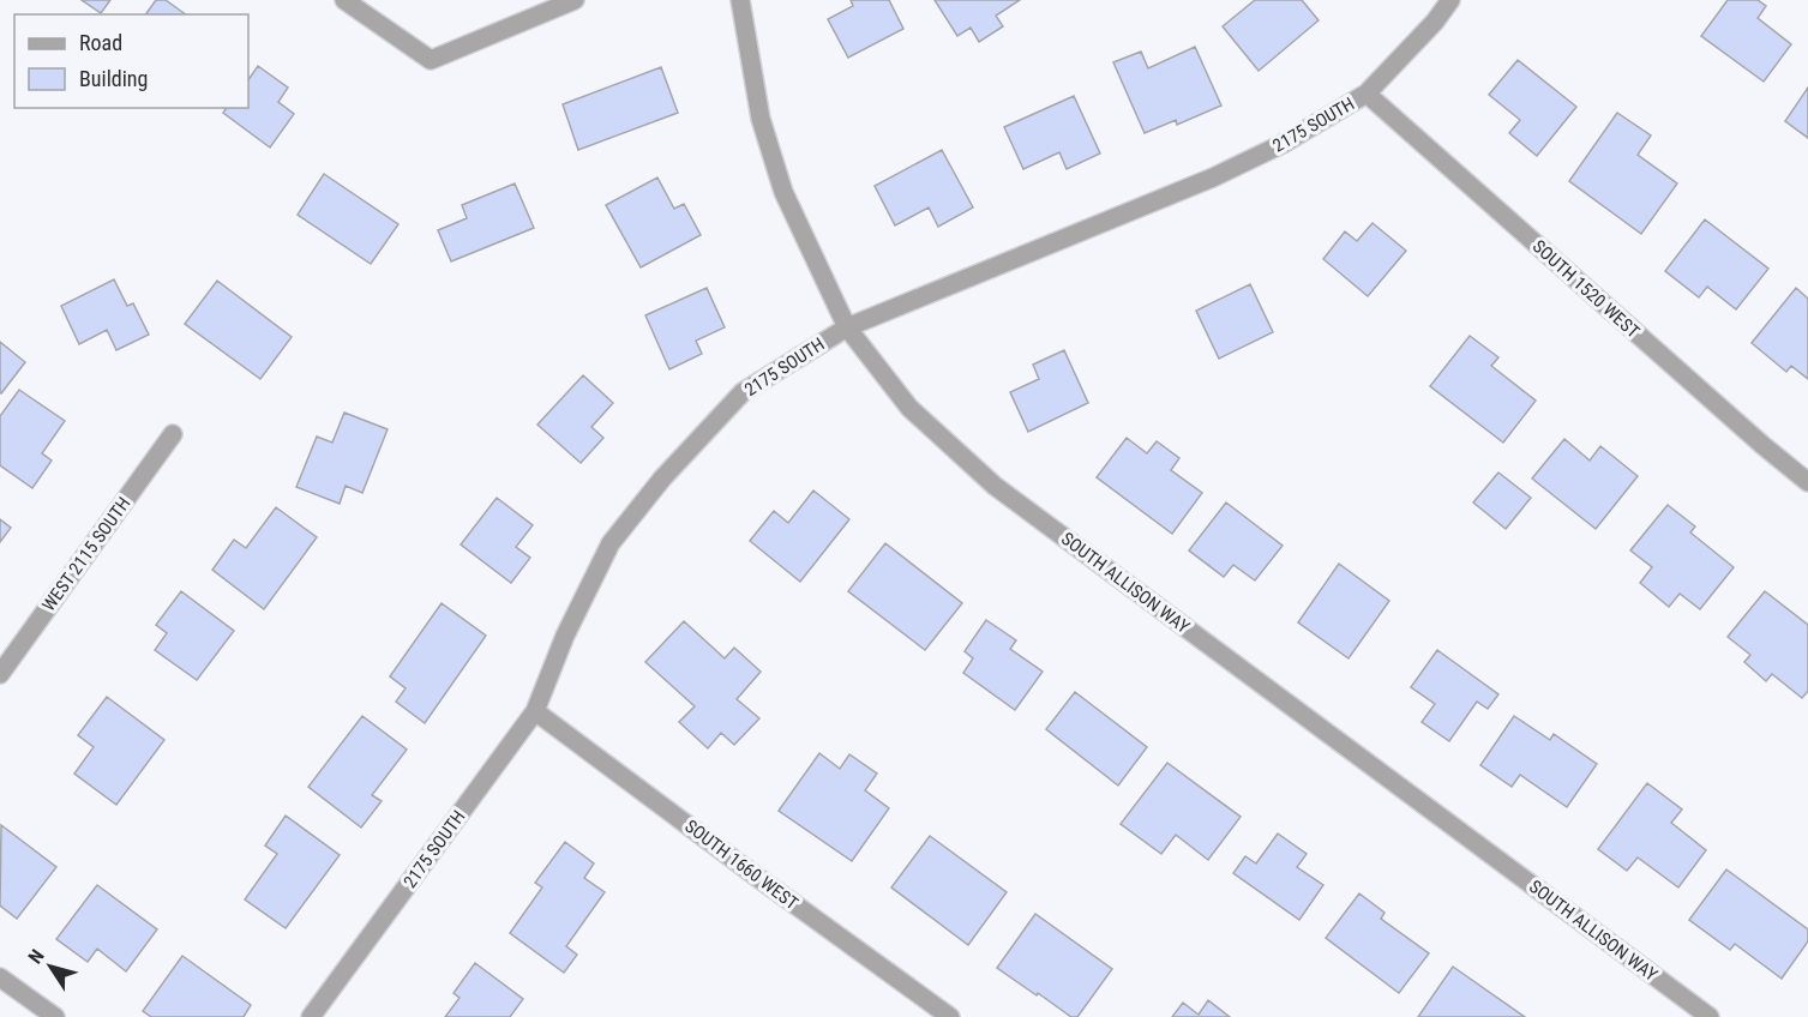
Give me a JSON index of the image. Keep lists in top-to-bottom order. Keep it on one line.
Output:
{"streets":{"street":["2175 SOUTH","SOUTH 1520 WEST","WEST 2115 SOUTH","SOUTH ALLISON WAY","SOUTH 1660 WEST"]},"crossings":[["2175 SOUTH","SOUTH 1520 WEST"],["2175 SOUTH","SOUTH ALLISON WAY"],["2175 SOUTH","SOUTH 1660 WEST"]],"legend":["Road","Building"],"north":"top left"}
